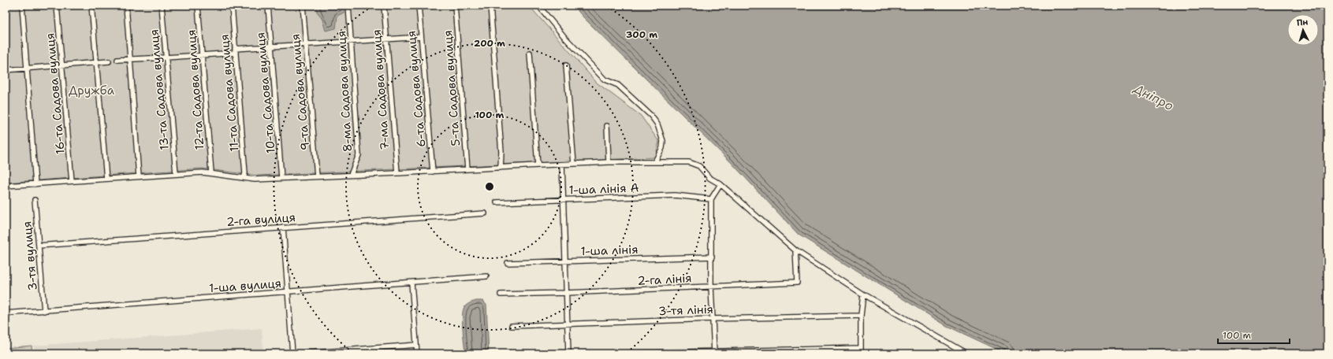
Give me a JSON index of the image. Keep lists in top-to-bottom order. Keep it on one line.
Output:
{"streets":{"street":["5-та Садова вулиця","6-та Садова вулиця","13-та Садова вулиця","12-та Садова вулиця","7-ма Садова вулиця","8-ма Садова вулиця","9-та Садова вулиця","11-та Садова вулиця","10-та Садова вулиця","16-та Садова вулиця","1-ша лінія А","2-га вулиця","1-ша лінія","3-тя вулиця","2-га лінія","1-ша вулиця","3-тя лінія"]},"crossings":[["2-га вулиця","3-тя вулиця"],["3-тя вулиця","1-ша вулиця"]],"water":["Дніпро"],"parks":["Дружба"],"scale_bar":"100 m","north":"top","rings":["300 m","200 m","100 m"]}
